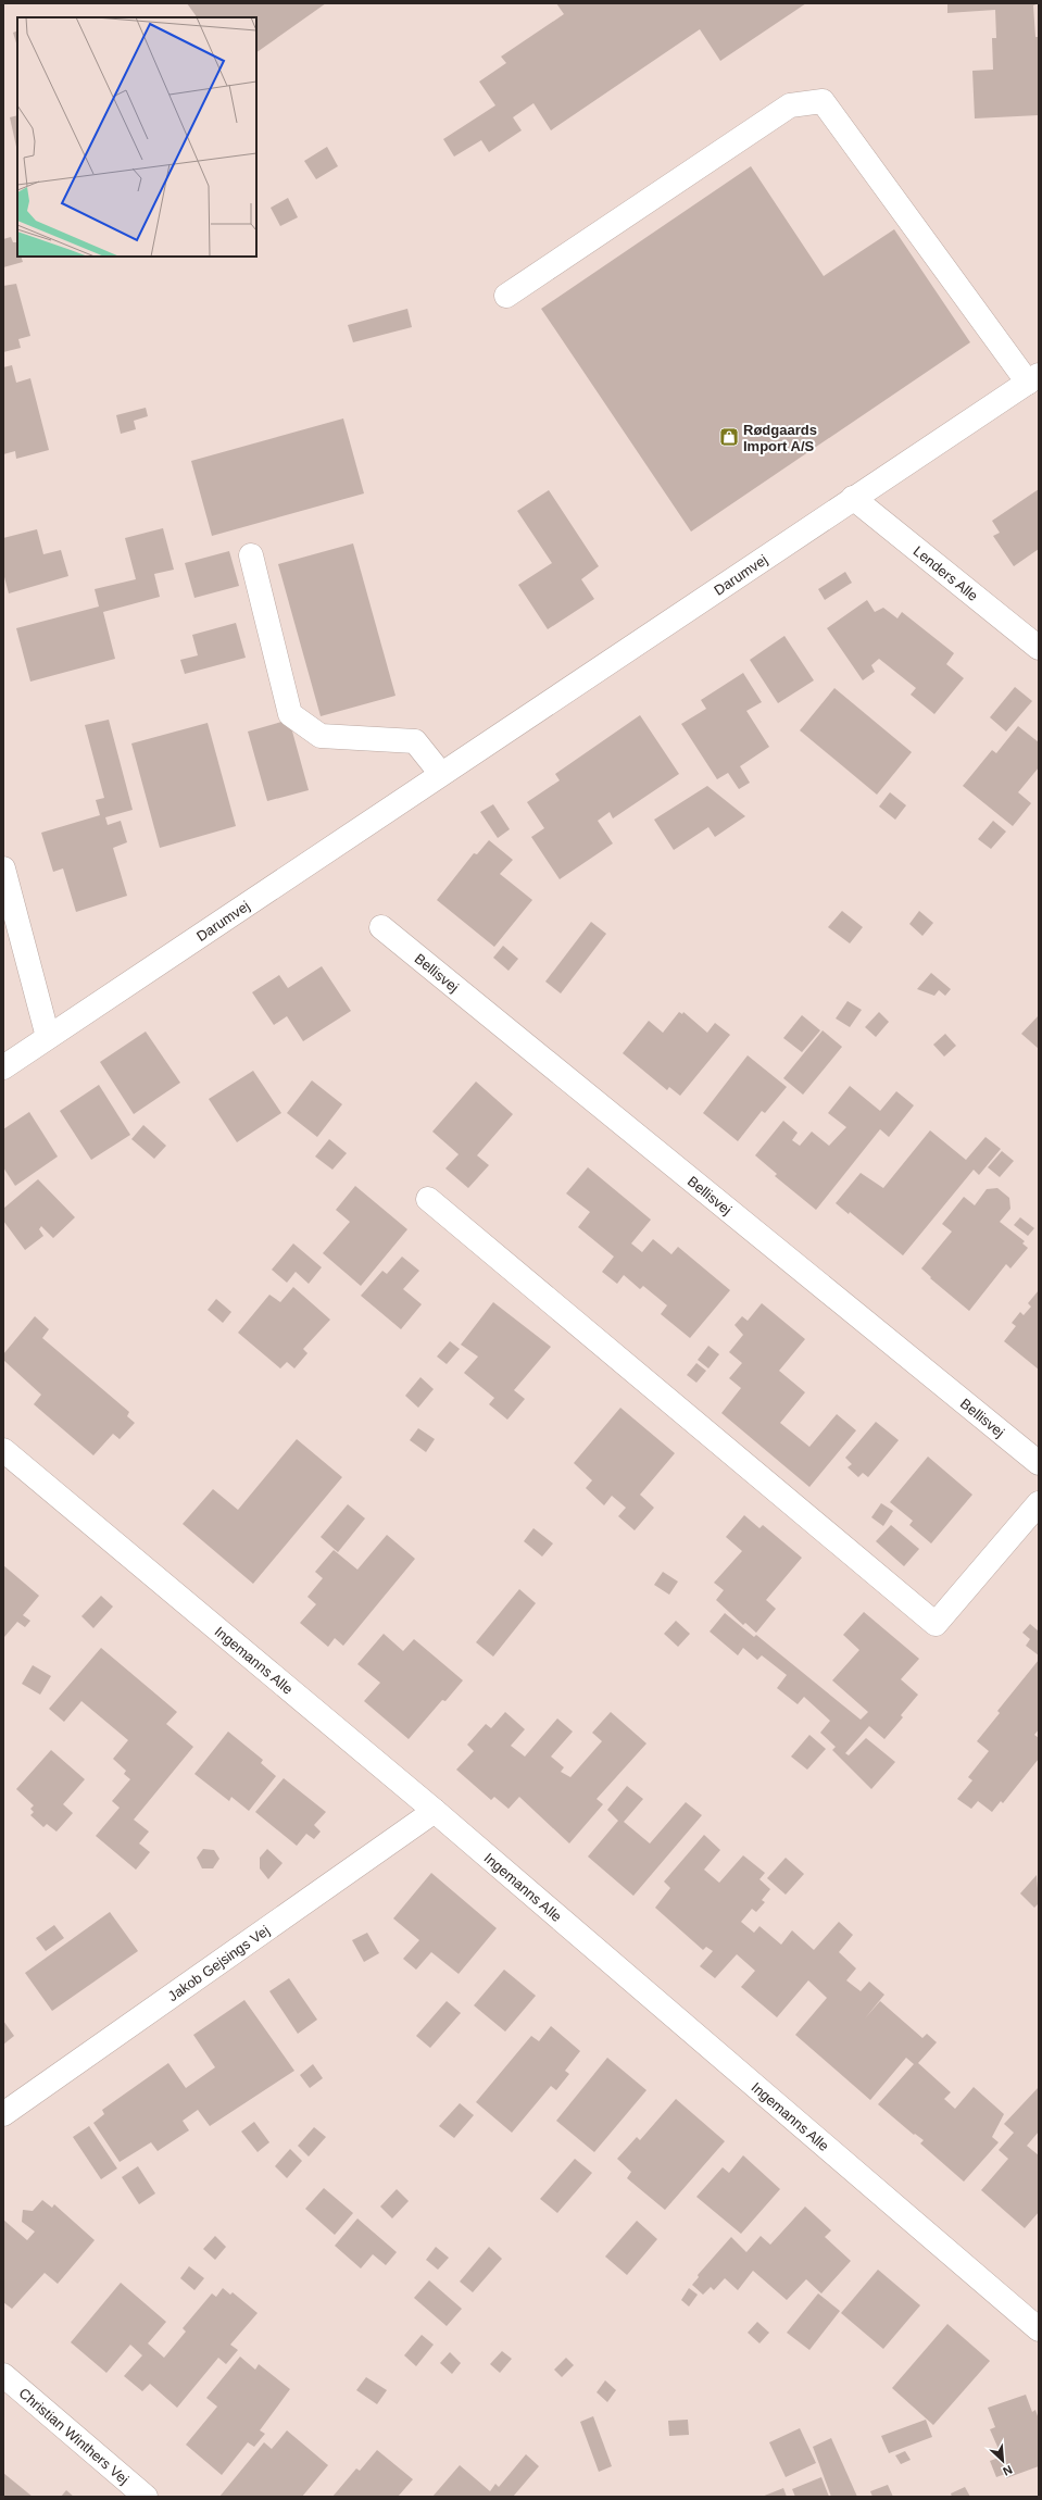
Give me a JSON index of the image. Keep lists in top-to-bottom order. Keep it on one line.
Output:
{"streets":{"street":["Lenders Alle","Darumvej","Bellisvej","Ingemanns Alle","Jakob Gejsings Vej","Christian Winthers Vej"]},"crossings":[["Lenders Alle","Darumvej"],["Ingemanns Alle","Jakob Gejsings Vej"]],"places":{"shop":["Rødgaards Import A/S"]},"north":"bottom right"}
